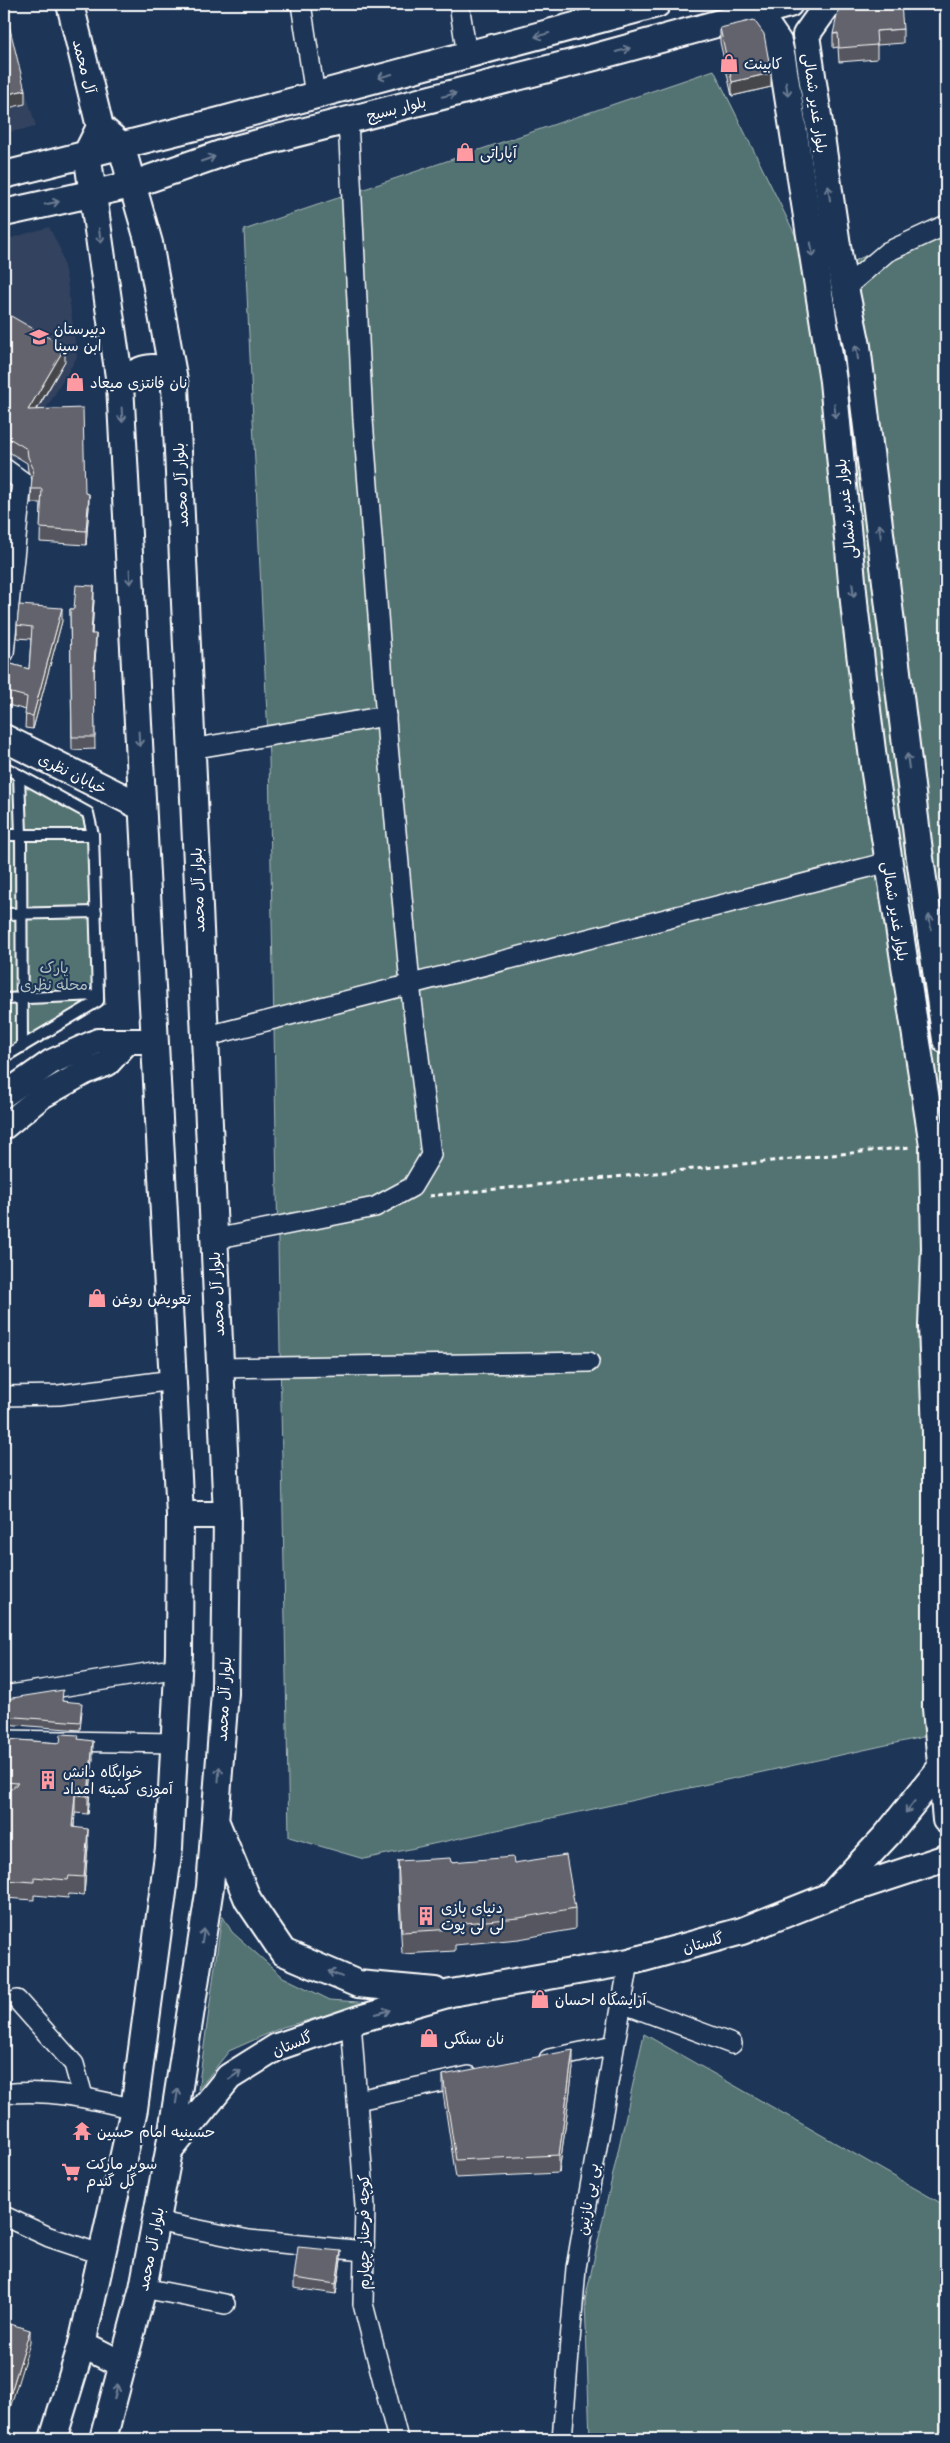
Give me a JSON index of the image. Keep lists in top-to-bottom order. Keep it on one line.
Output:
{"streets":{"main road":["آل محمد","بلوار غدیر شمالی","بلوار بسیج","بلوار آل محمد","خیابان نظری","گلستان"],"street":["بی بی نازنین","کوچه فرحناز چهارم"]},"crossings":[["بلوار غدیر شمالی","بلوار بسیج"],["بلوار بسیج","بلوار آل محمد"],["بلوار آل محمد","گلستان"],["گلستان","بی بی نازنین"],["گلستان","کوچه فرحناز چهارم"]],"parks":["پارک محله نظری"],"places":{"shop":["کابینت","آپاراتی","نان فانتزی میعاد","تعویض روغن","آرایشگاه احسان","نان سنگکی"],"school or university":["دبیرستان ابن سینا"],"building":["خوابگاه دانش آموزی کمیته امداد","دنیای بازی لی لی پوت"],"temple":["حسینیه امام حسین"],"supermarket":["سوپر مارکت گل گندم"]}}
